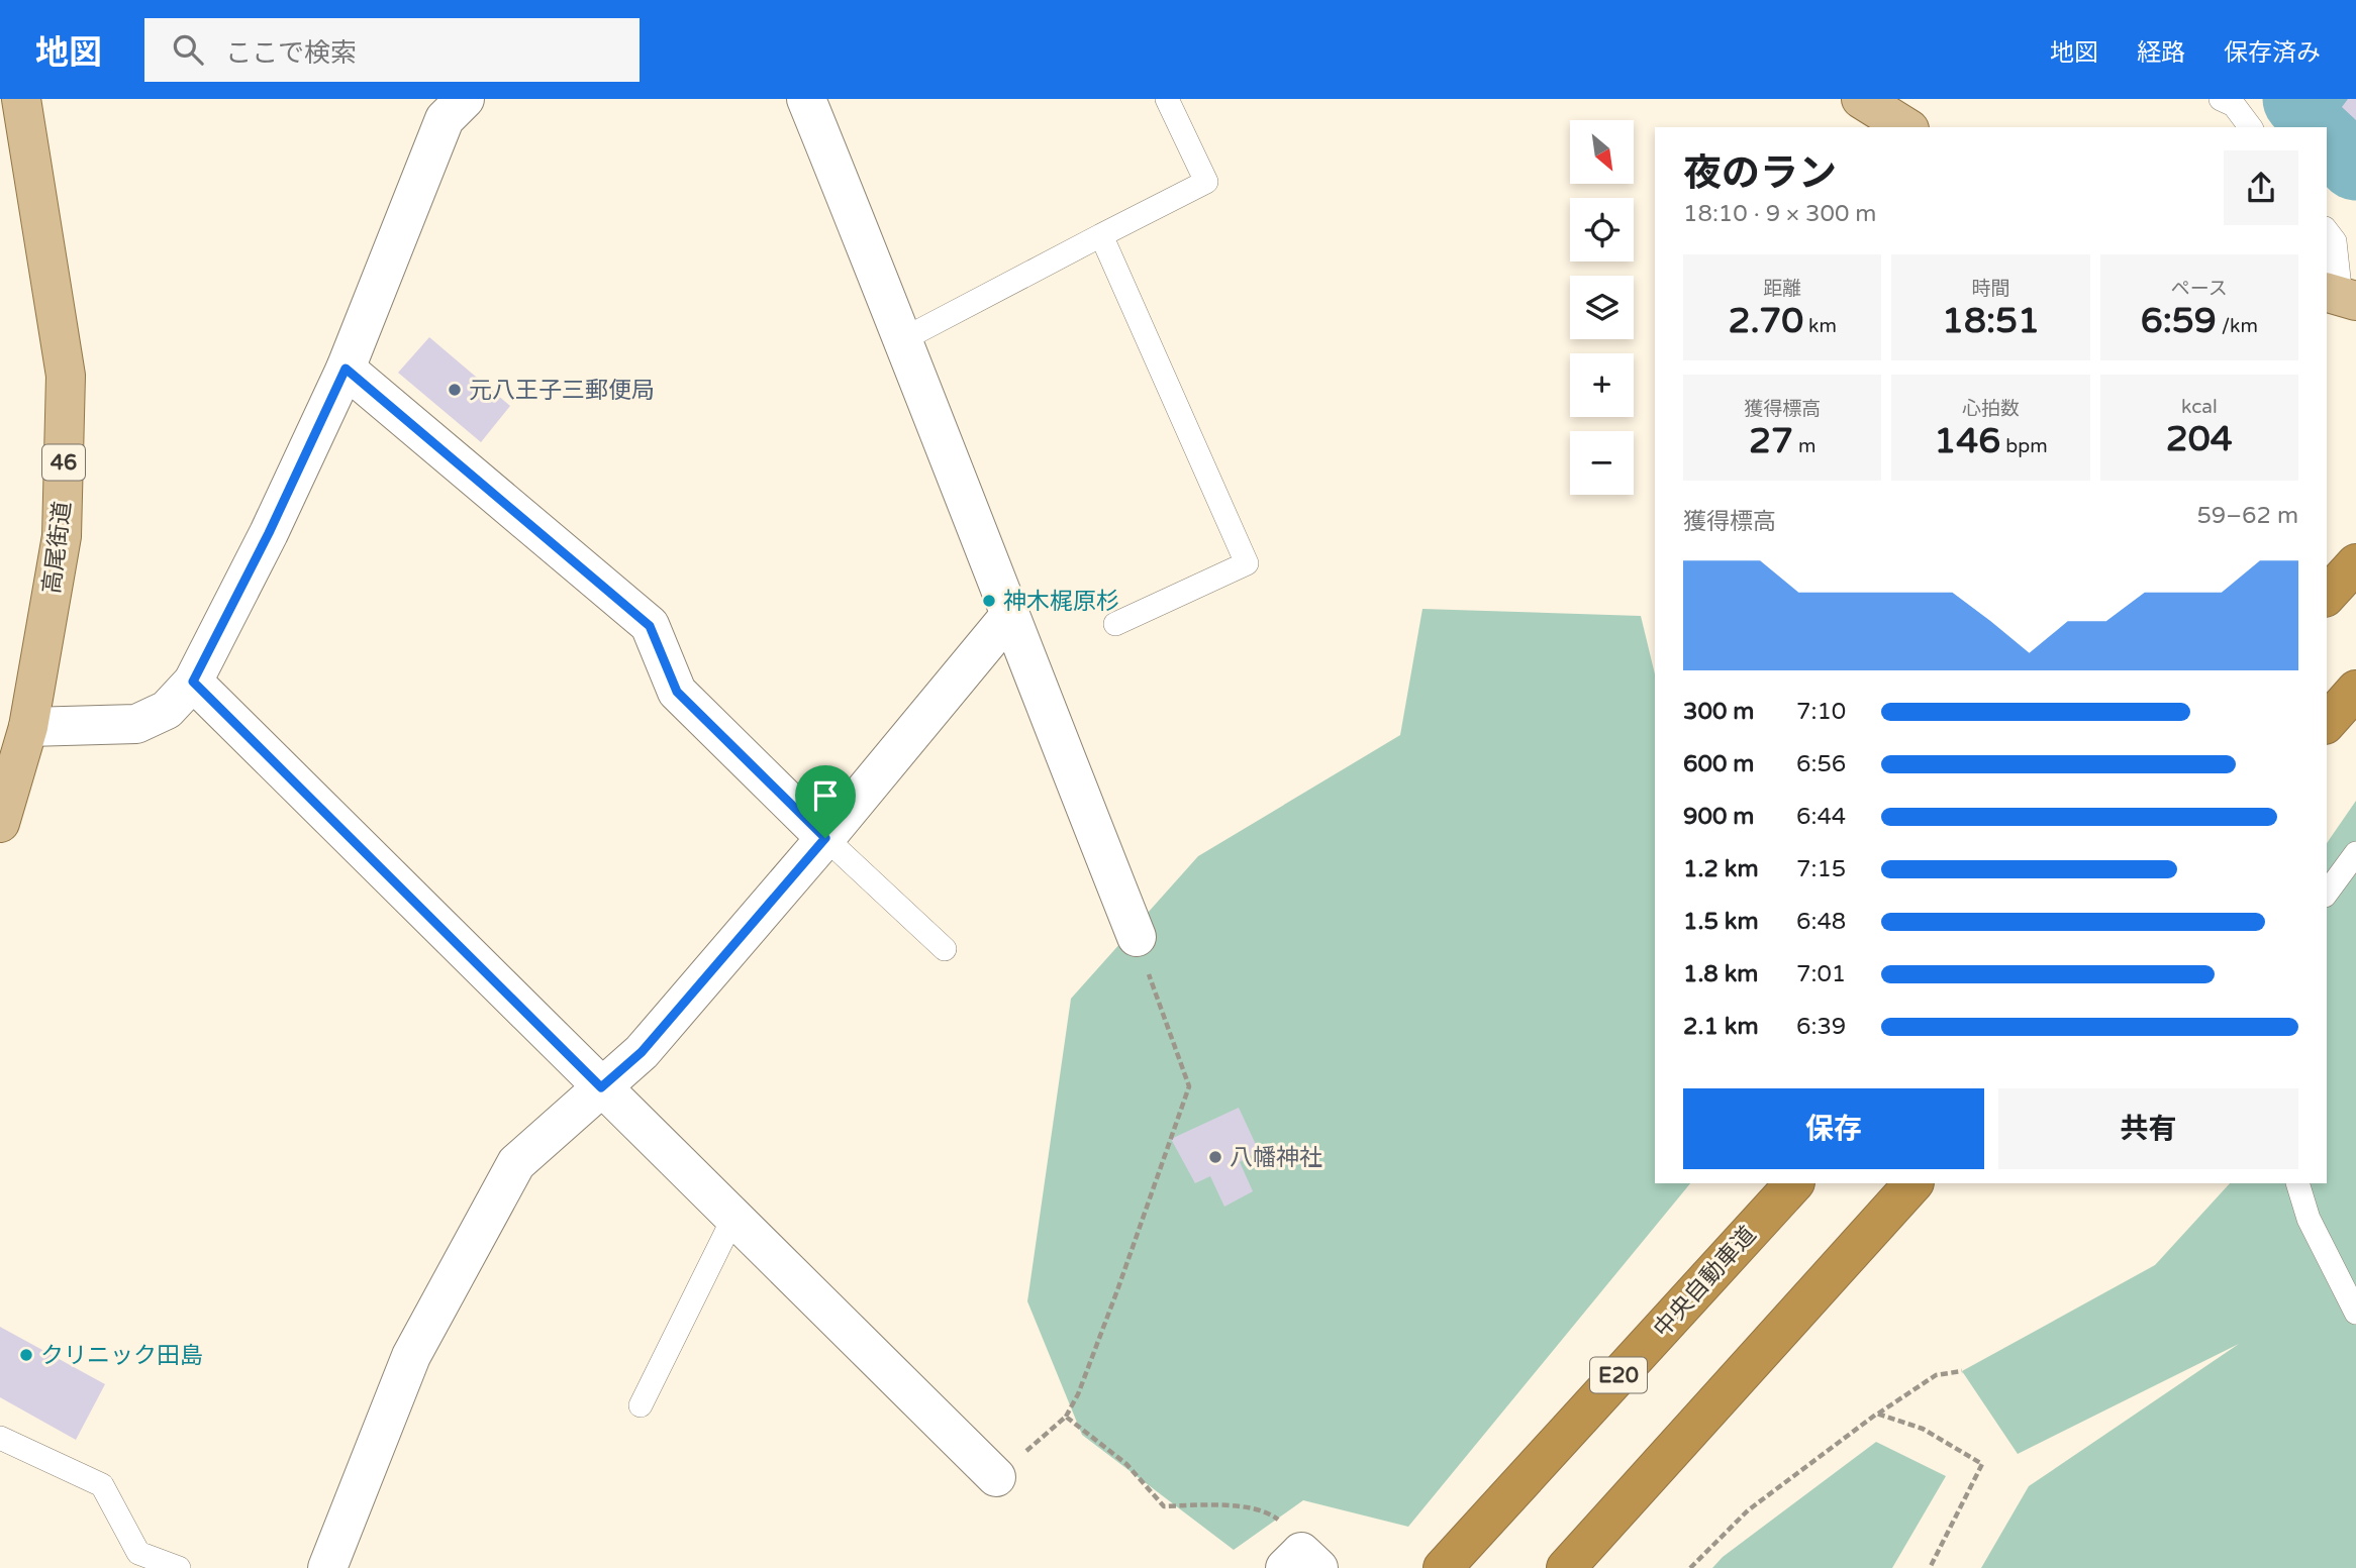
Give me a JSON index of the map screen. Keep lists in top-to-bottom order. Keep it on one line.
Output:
{"streets":{"highway":["中央自動車道","E20"],"main road":["46","高尾街道"]},"places":["元八王子三郵便局","神木梶原杉","八幡神社","クリニック田島"],"north":"bottom right","page":{"header":"地図","search":"ここで検索","nav":["地図","経路","保存済み"],"map_buttons":["+","−"],"heading":["夜のラン","18:10 · 9 × 300 m"],"stats":[["距離","2.70 km"],["時間","18:51"],["ペース","6:59 /km"],["獲得標高","27 m"],["心拍数","146 bpm"],["kcal","204"]],"chart":["獲得標高","59–62 m"],"list":[{"name":"300 m","note":"7:10"},{"name":"600 m","note":"6:56"},{"name":"900 m","note":"6:44"},{"name":"1.2 km","note":"7:15"},{"name":"1.5 km","note":"6:48"},{"name":"1.8 km","note":"7:01"},{"name":"2.1 km","note":"6:39"}],"buttons":["保存","共有"]}}
